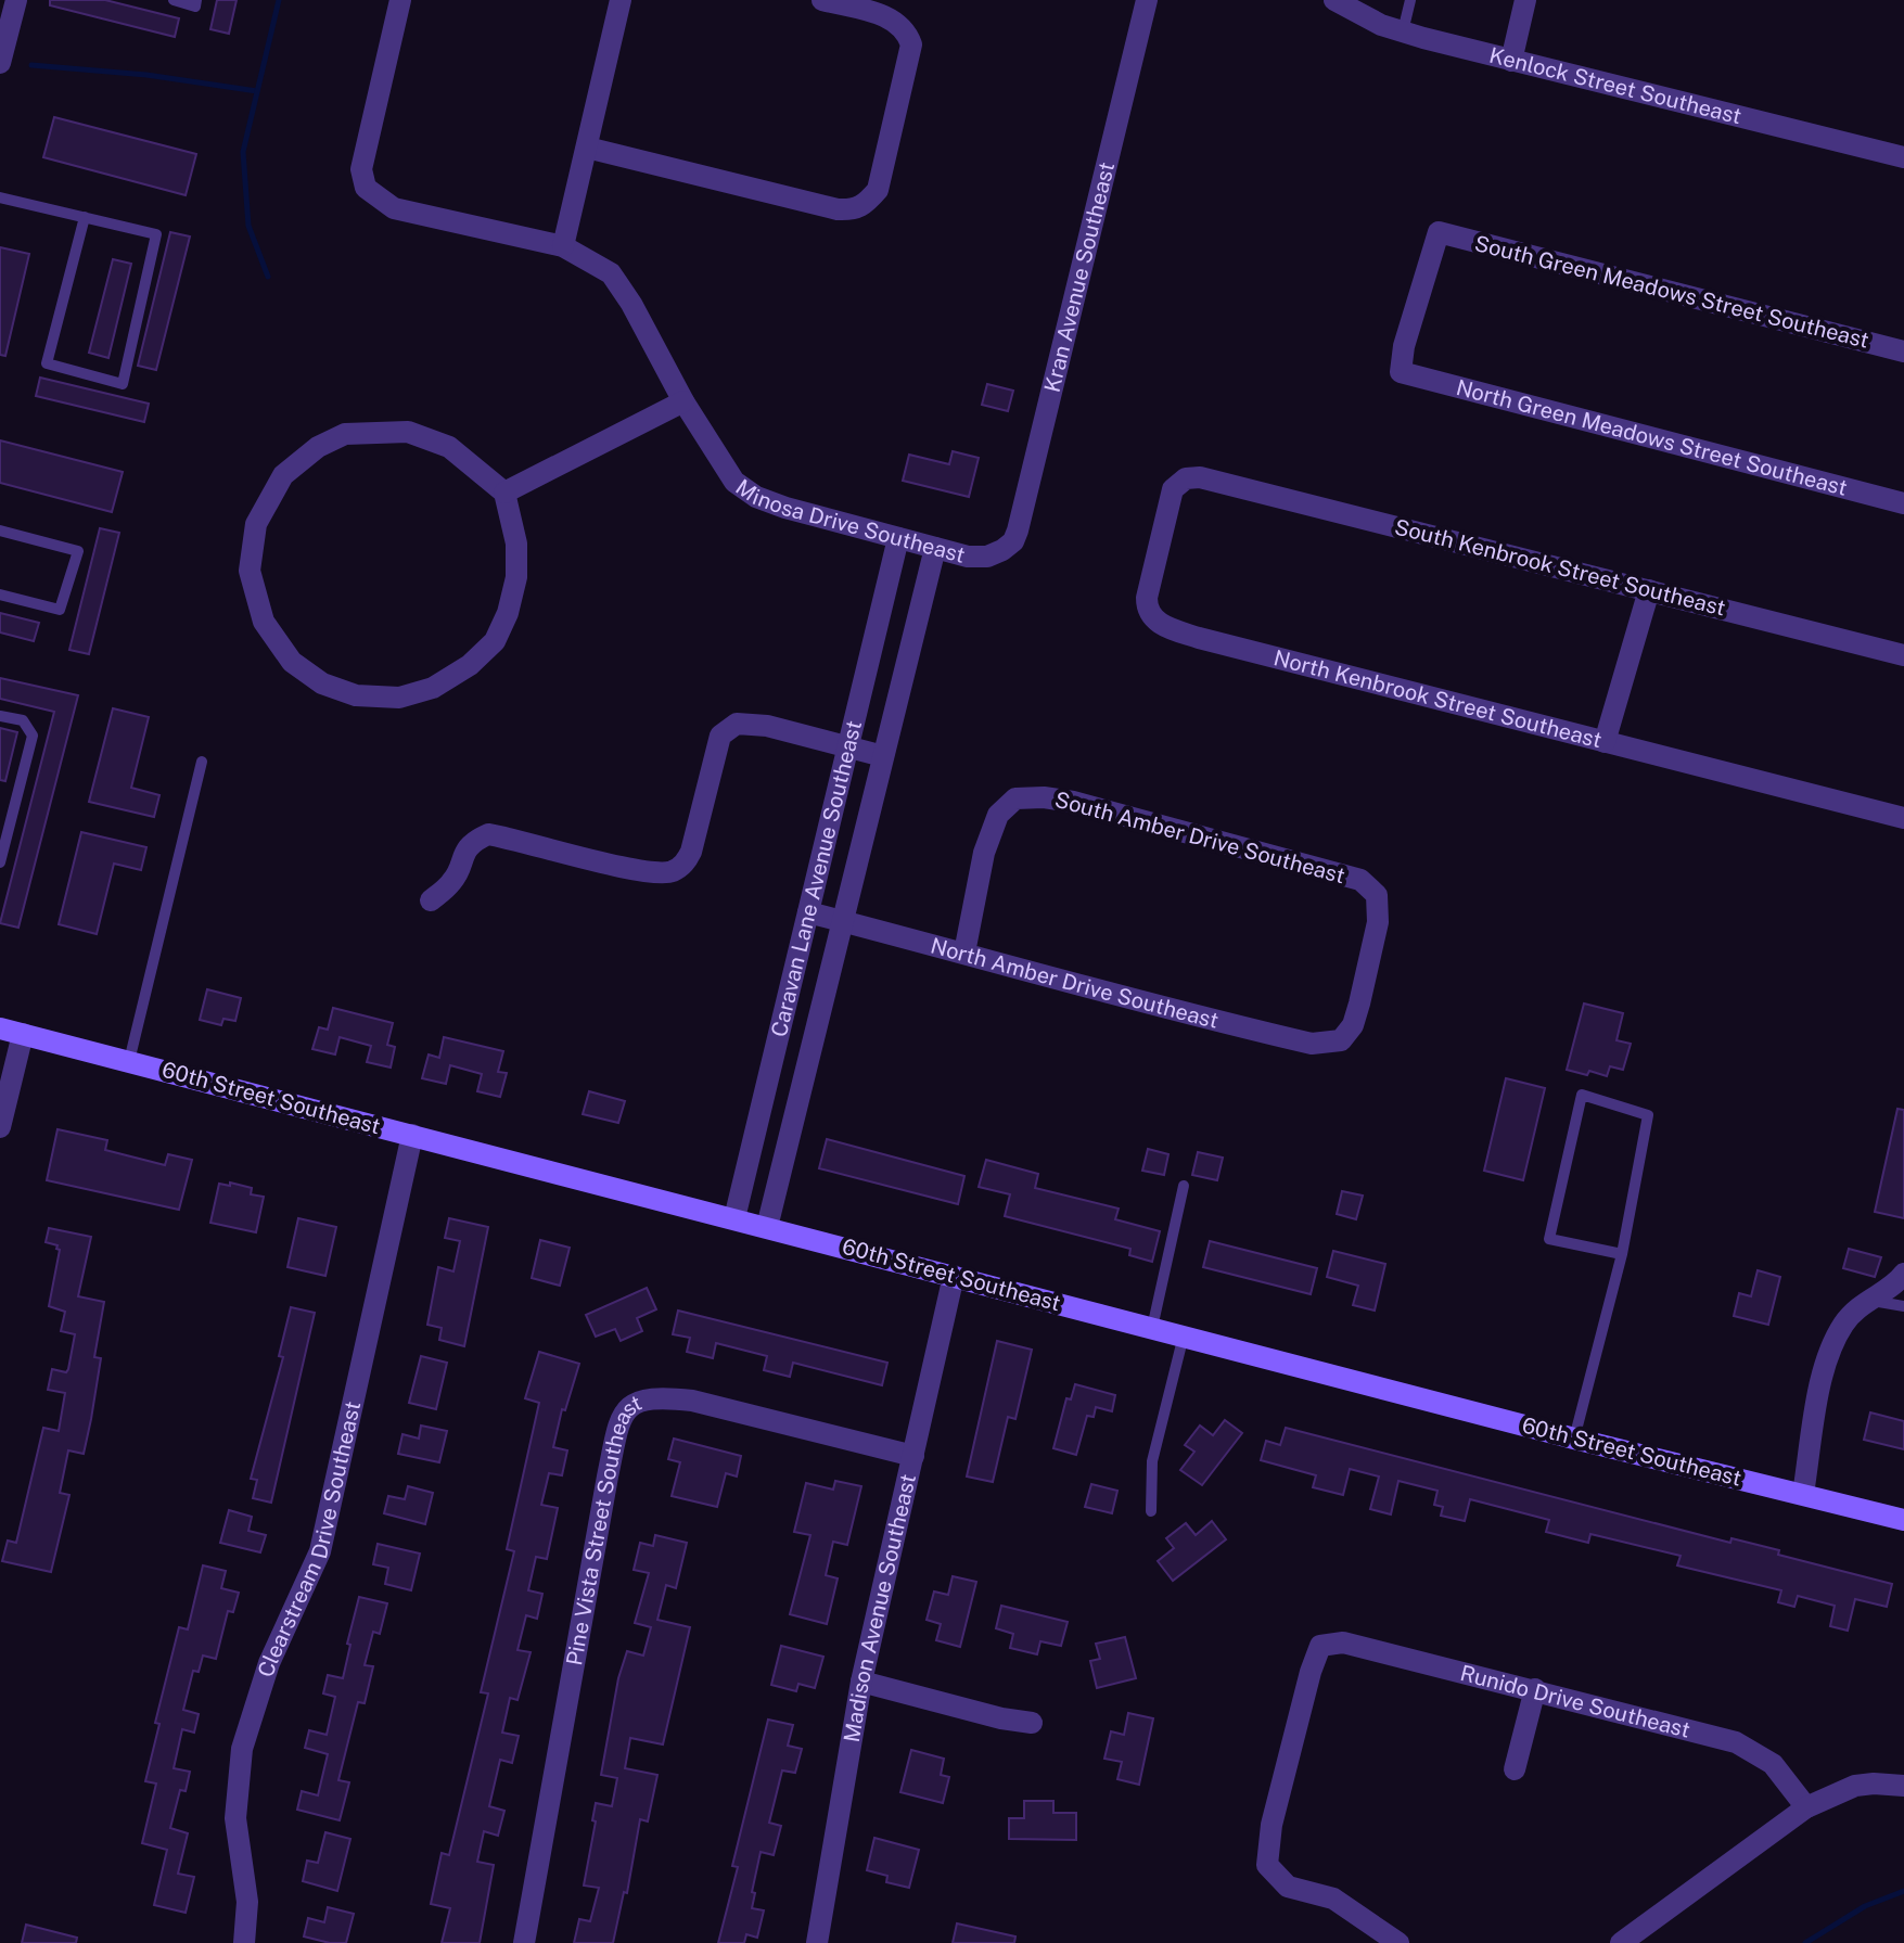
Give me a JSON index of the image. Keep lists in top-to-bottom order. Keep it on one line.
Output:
{"streets":{"main road":["60th Street Southeast"],"street":["Kenlock Street Southeast","Kran Avenue Southeast","South Green Meadows Street Southeast","North Green Meadows Street Southeast","Minosa Drive Southeast","South Kenbrook Street Southeast","North Kenbrook Street Southeast","South Amber Drive Southeast","Caravan Lane Avenue Southeast","North Amber Drive Southeast","Pine Vista Street Southeast","Clearstream Drive Southeast","Madison Avenue Southeast","Runido Drive Southeast"]},"crossings":[["Kran Avenue Southeast","Minosa Drive Southeast"],["South Green Meadows Street Southeast","North Green Meadows Street Southeast"],["Minosa Drive Southeast","Caravan Lane Avenue Southeast"],["South Kenbrook Street Southeast","North Kenbrook Street Southeast"],["South Amber Drive Southeast","North Amber Drive Southeast"],["Caravan Lane Avenue Southeast","North Amber Drive Southeast"],["Caravan Lane Avenue Southeast","60th Street Southeast"],["60th Street Southeast","Clearstream Drive Southeast"],["60th Street Southeast","Madison Avenue Southeast"],["Pine Vista Street Southeast","Madison Avenue Southeast"]]}
